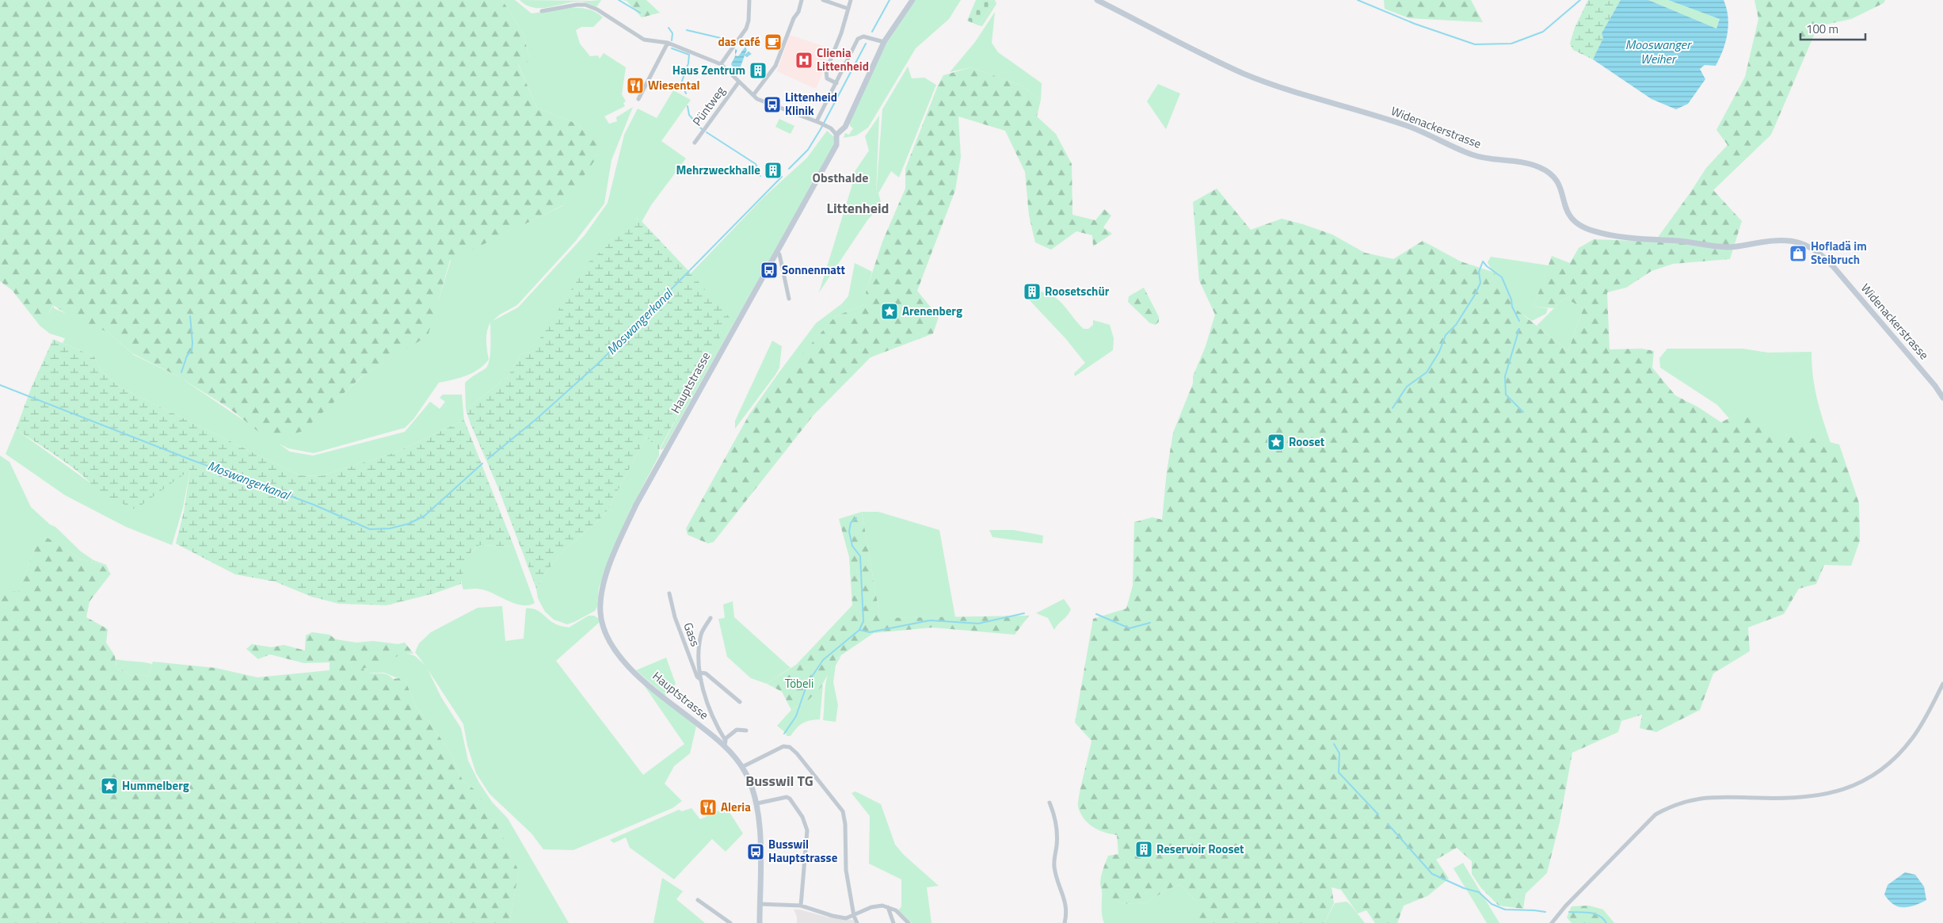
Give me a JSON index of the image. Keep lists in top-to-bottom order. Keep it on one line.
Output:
{"streets":{"street":["Püntweg","Widenackerstrasse","Hauptstrasse","Gass"]},"districts":["Obsthalde","Littenheid","Busswil TG"],"water":["Mooswanger Weiher","Moswangerkanal"],"parks":["Töbeli"],"places":{"cafe":["das café"],"hospital":["Clienia Littenheid"],"building":["Haus Zentrum","Mehrzweckhalle","Roosetschür","Reservoir Rooset"],"restaurant":["Wiesental","Aleria"],"bus stop":["Littenheid Klinik","Sonnenmatt","Busswil Hauptstrasse"],"shop":["Hofladä im Steibruch"],"place":["Arenenberg","Rooset","Hummelberg"]},"scale_bar":"100 m"}
